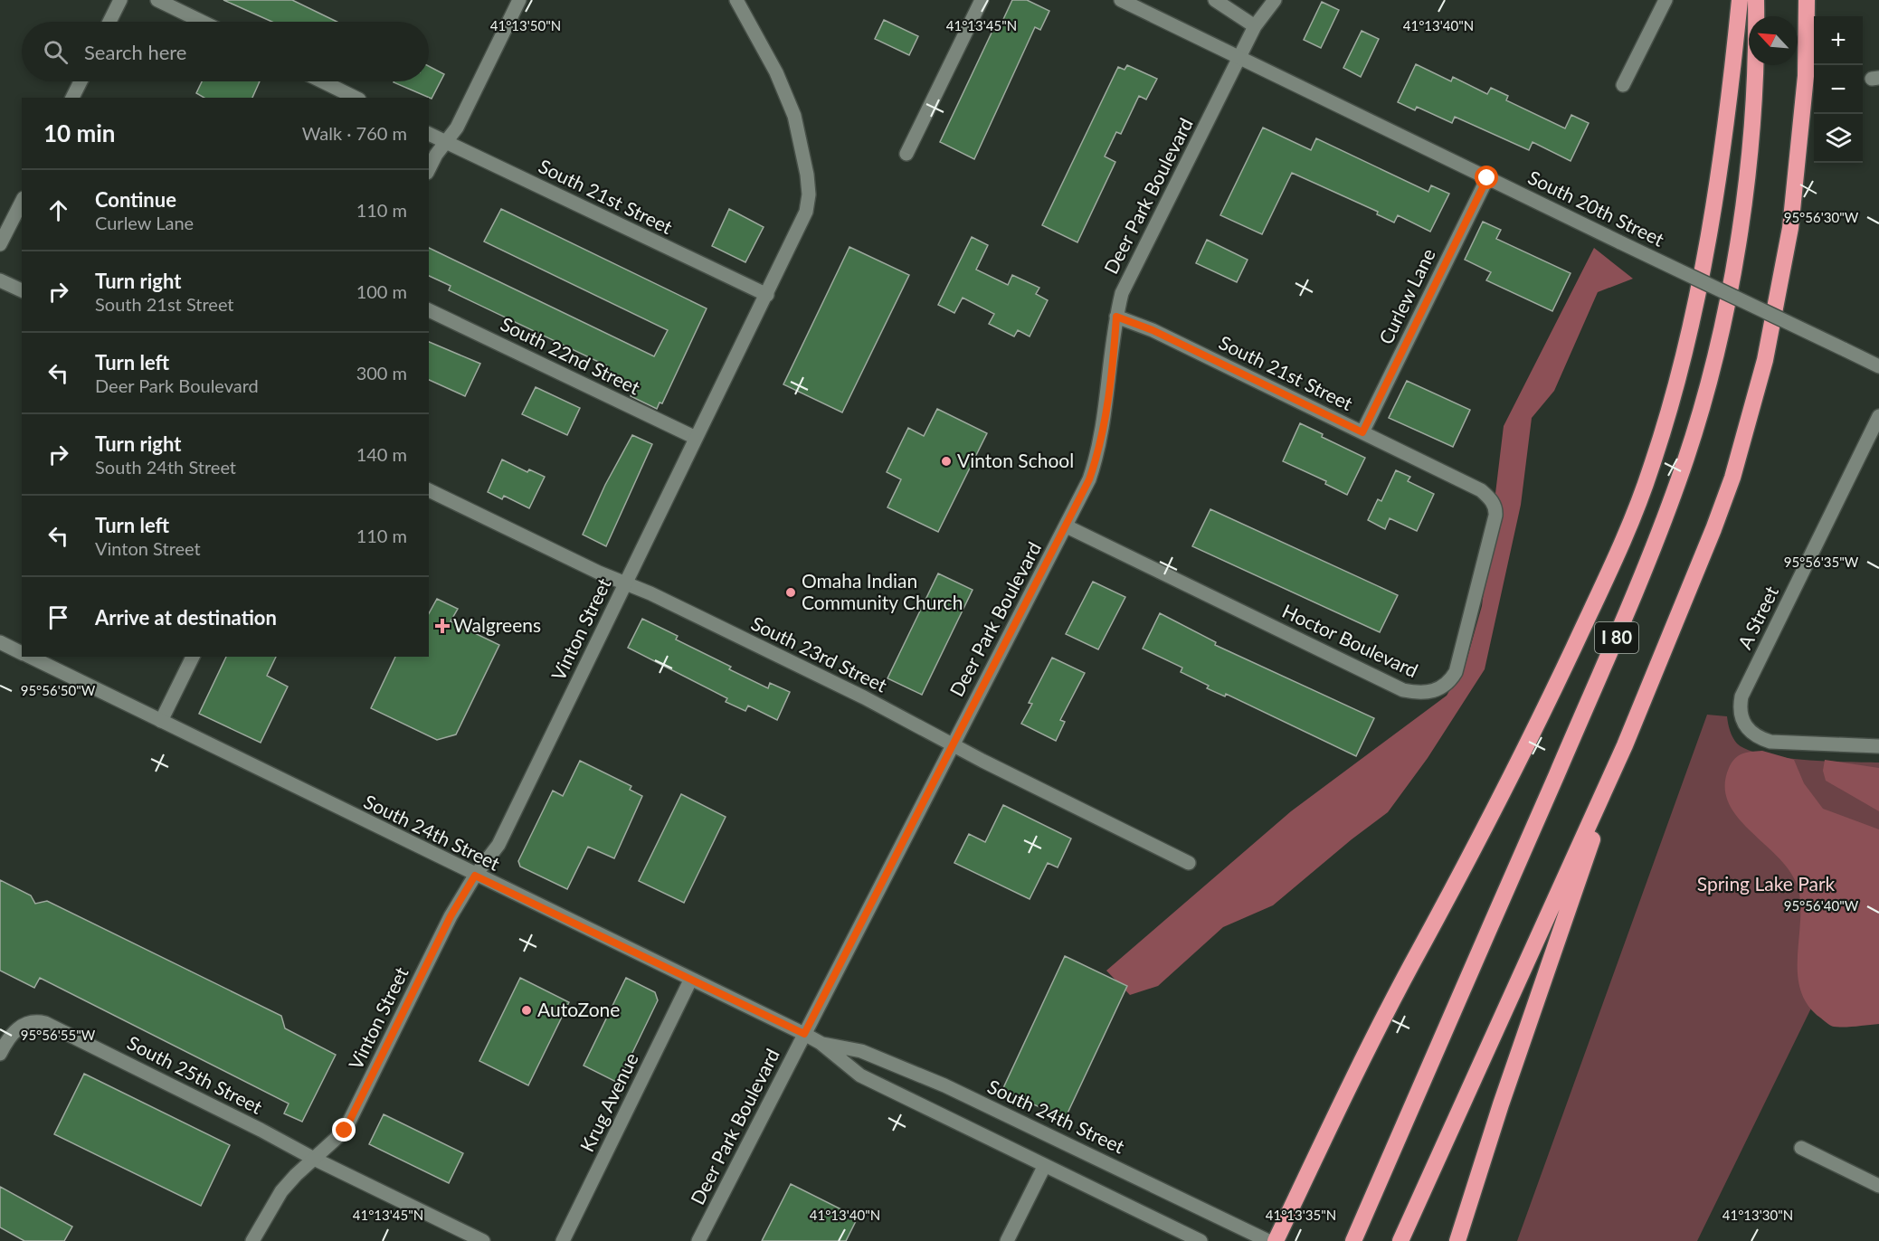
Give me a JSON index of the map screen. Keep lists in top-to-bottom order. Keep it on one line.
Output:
{"streets":{"highway":["I 80"],"street":["Deer Park Boulevard","South 21st Street","South 20th Street","Curlew Lane","South 22nd Street","A Street","Vinton Street","Hoctor Boulevard","South 23rd Street","South 24th Street","South 25th Street","Krug Avenue"]},"crossings":[["Deer Park Boulevard","South 21st Street"],["Deer Park Boulevard","South 20th Street"],["Deer Park Boulevard","Hoctor Boulevard"],["Deer Park Boulevard","South 23rd Street"],["Deer Park Boulevard","South 24th Street"],["South 21st Street","Curlew Lane"],["South 21st Street","Vinton Street"],["South 21st Street","Hoctor Boulevard"],["South 20th Street","Curlew Lane"],["South 22nd Street","Vinton Street"],["Vinton Street","South 23rd Street"],["Vinton Street","South 24th Street"],["Vinton Street","South 25th Street"],["South 24th Street","Krug Avenue"]],"parks":["Spring Lake Park"],"places":{"other":["Vinton School","Omaha Indian Community Church","AutoZone"],"health":["Walgreens"]},"north":"top left","page":{"map_buttons":["+","−"],"search":"Search here","heading":["10 min","Walk · 760 m"],"list":[["Continue","Curlew Lane","110 m"],["Turn right","South 21st Street","100 m"],["Turn left","Deer Park Boulevard","300 m"],["Turn right","South 24th Street","140 m"],["Turn left","Vinton Street","110 m"],"Arrive at destination"]},"coordinates":["41°13'50\"N","41°13'45\"N","41°13'40\"N","95°56'30\"W","95°56'35\"W","95°56'50\"W","95°56'40\"W","95°56'55\"W","41°13'35\"N","41°13'30\"N"]}
